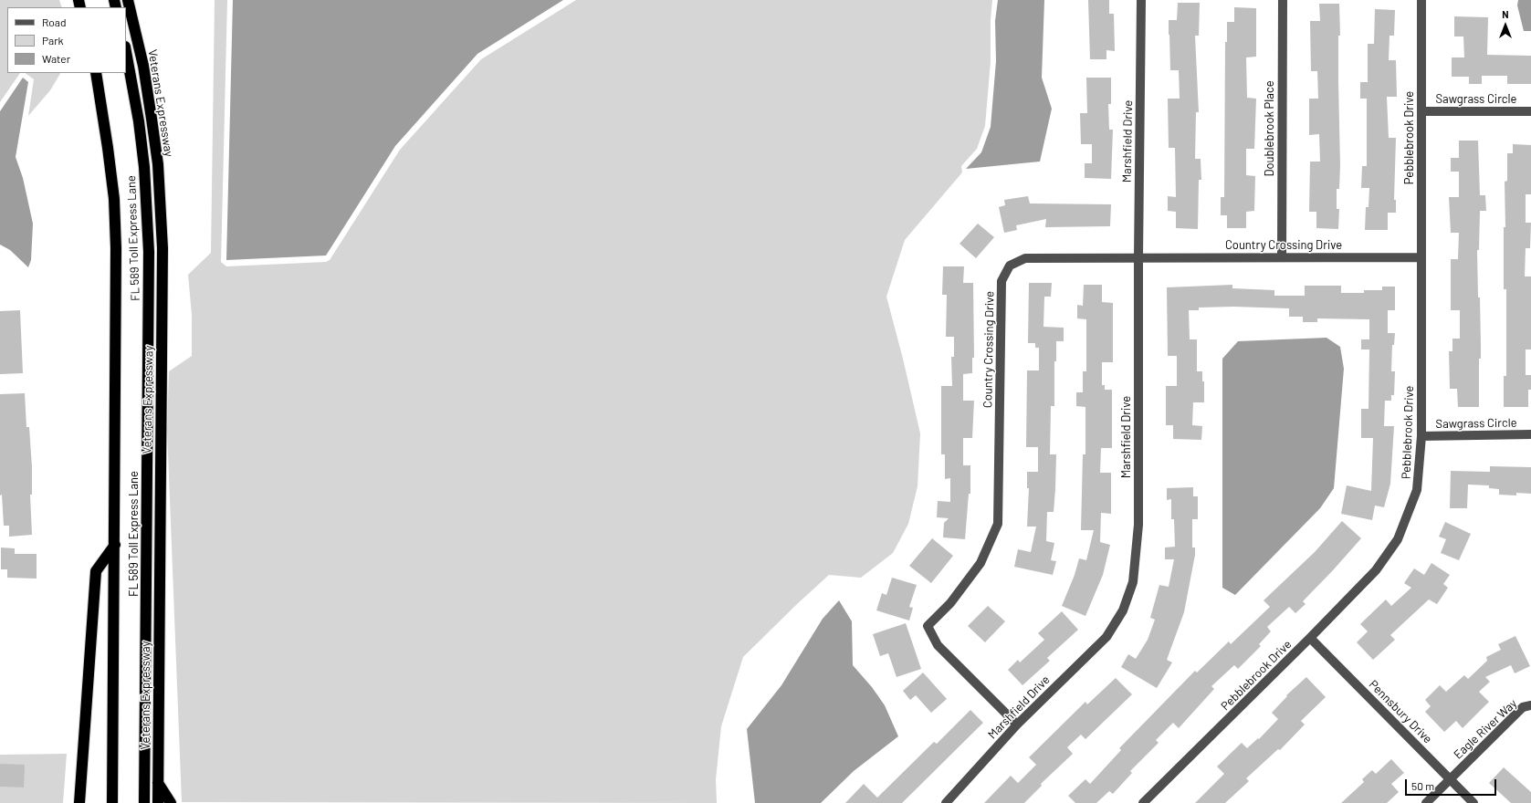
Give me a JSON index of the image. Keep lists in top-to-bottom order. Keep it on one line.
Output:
{"streets":{"highway":["Veterans Expressway","FL 589 Toll Express Lane"],"street":["Sawgrass Circle","Doublebrook Place","Pebblebrook Drive","Marshfield Drive","Country Crossing Drive","Pennsbury Drive","Eagle River Way"]},"crossings":[["Sawgrass Circle","Pebblebrook Drive"],["Doublebrook Place","Country Crossing Drive"],["Pebblebrook Drive","Country Crossing Drive"],["Pebblebrook Drive","Pennsbury Drive"],["Marshfield Drive","Country Crossing Drive"],["Pennsbury Drive","Eagle River Way"]],"legend":["Road","Park","Water"],"scale_bar":"50 m","north":"top"}
